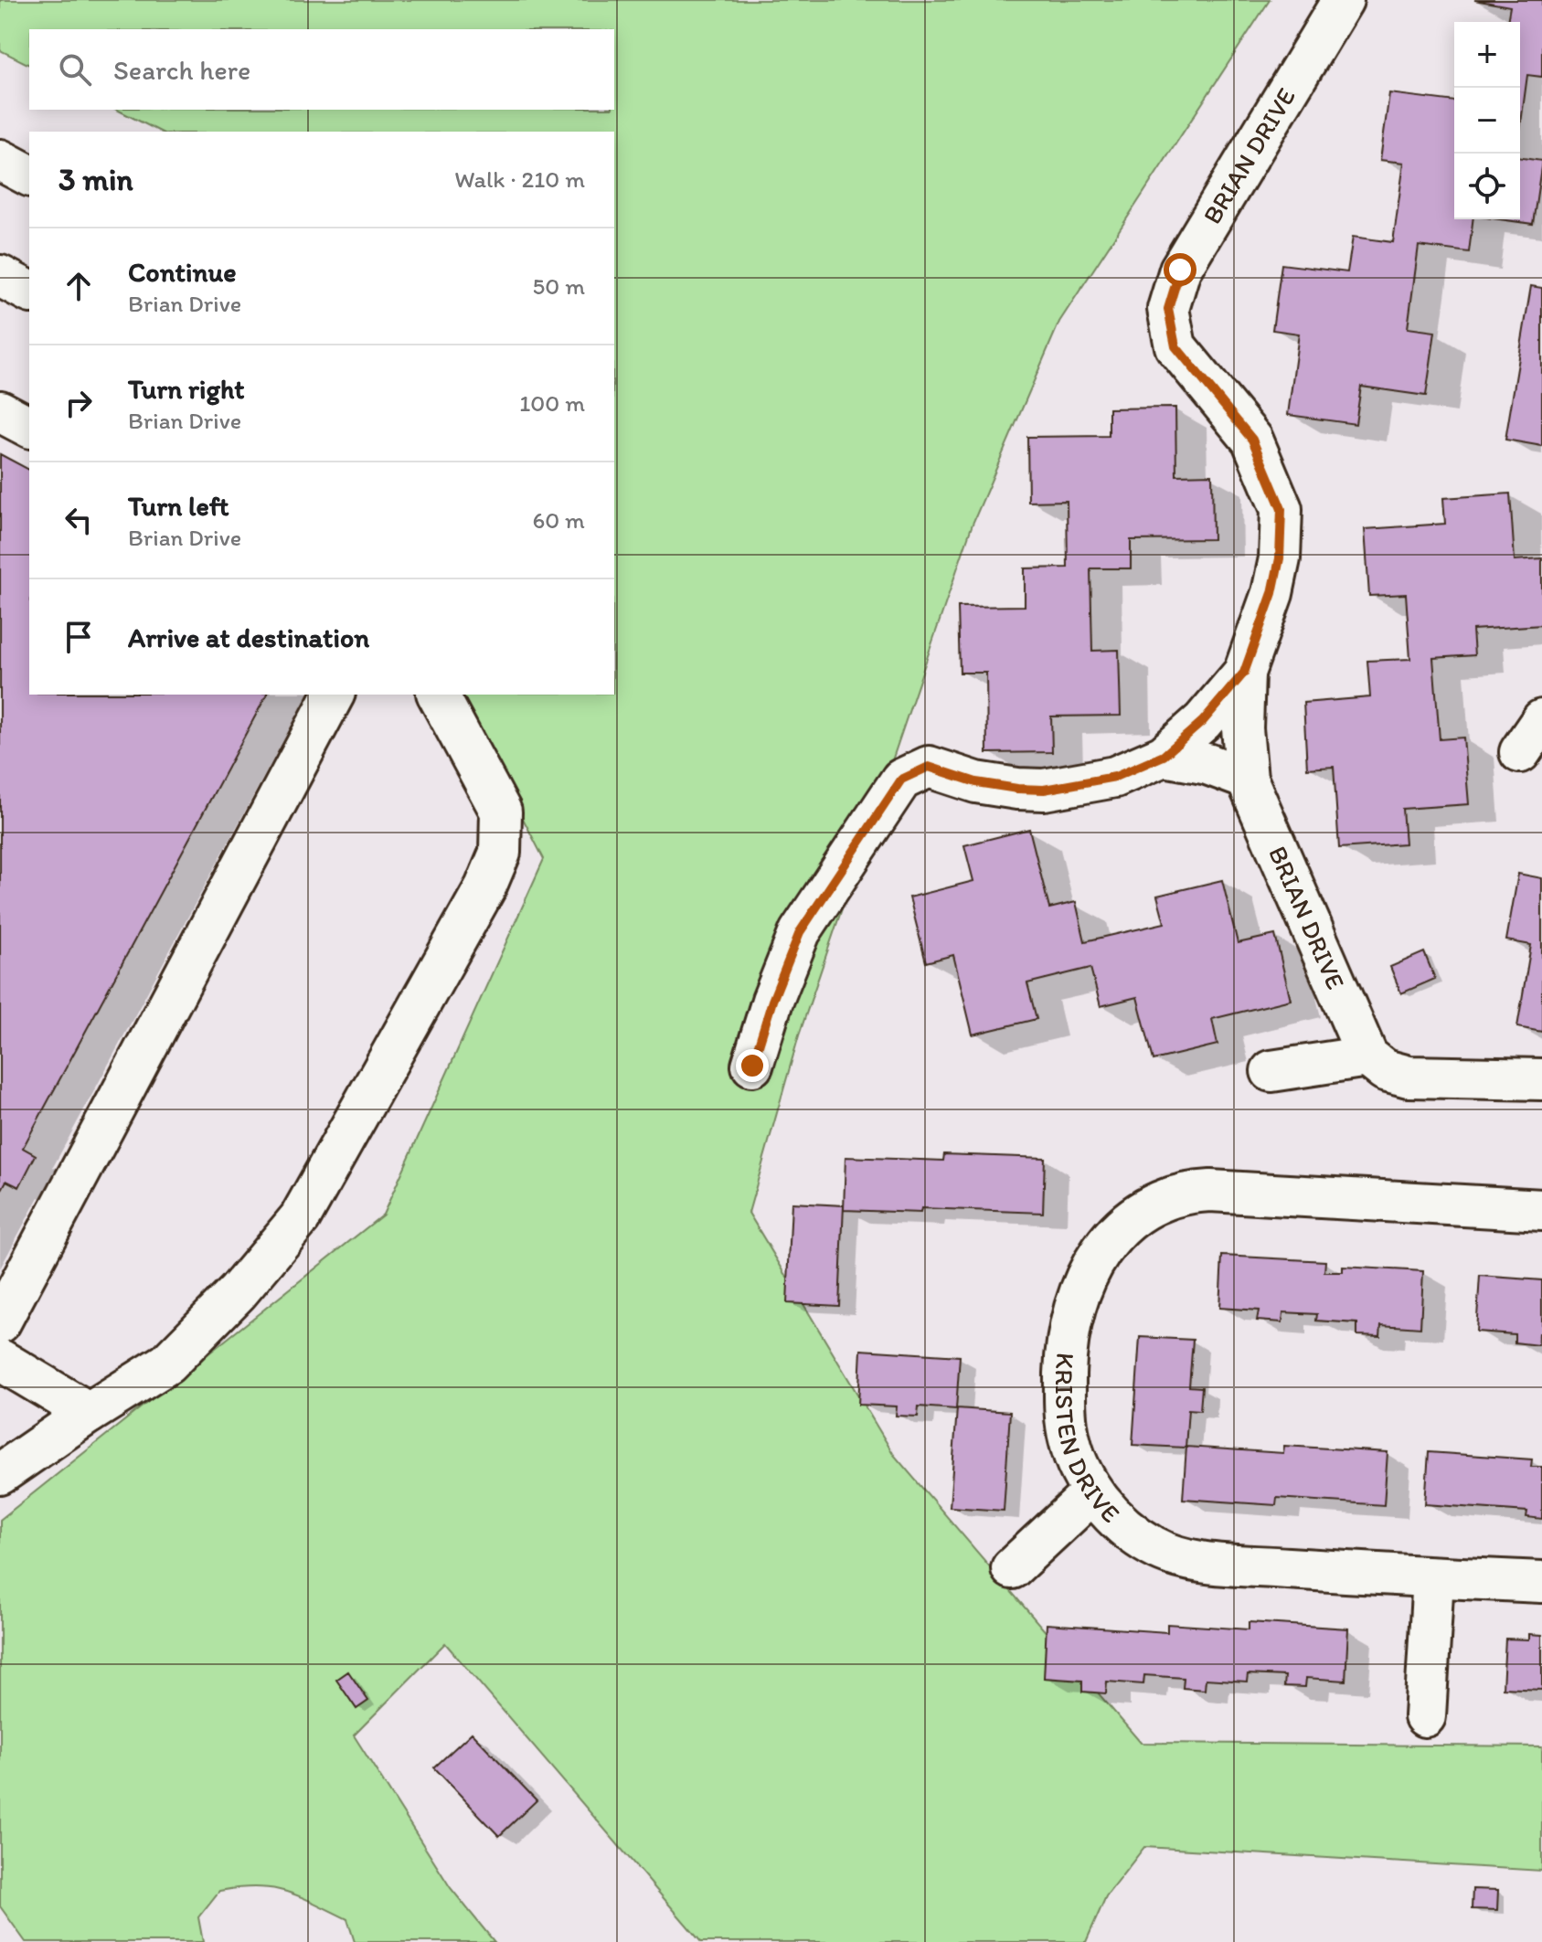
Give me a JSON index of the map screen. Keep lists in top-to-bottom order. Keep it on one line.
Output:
{"streets":{"street":["BRIAN DRIVE","KRISTEN DRIVE"]},"page":{"map_buttons":["+","−"],"search":"Search here","heading":["3 min","Walk · 210 m"],"list":[["Continue","Brian Drive","50 m"],["Turn right","Brian Drive","100 m"],["Turn left","Brian Drive","60 m"],"Arrive at destination"]}}
